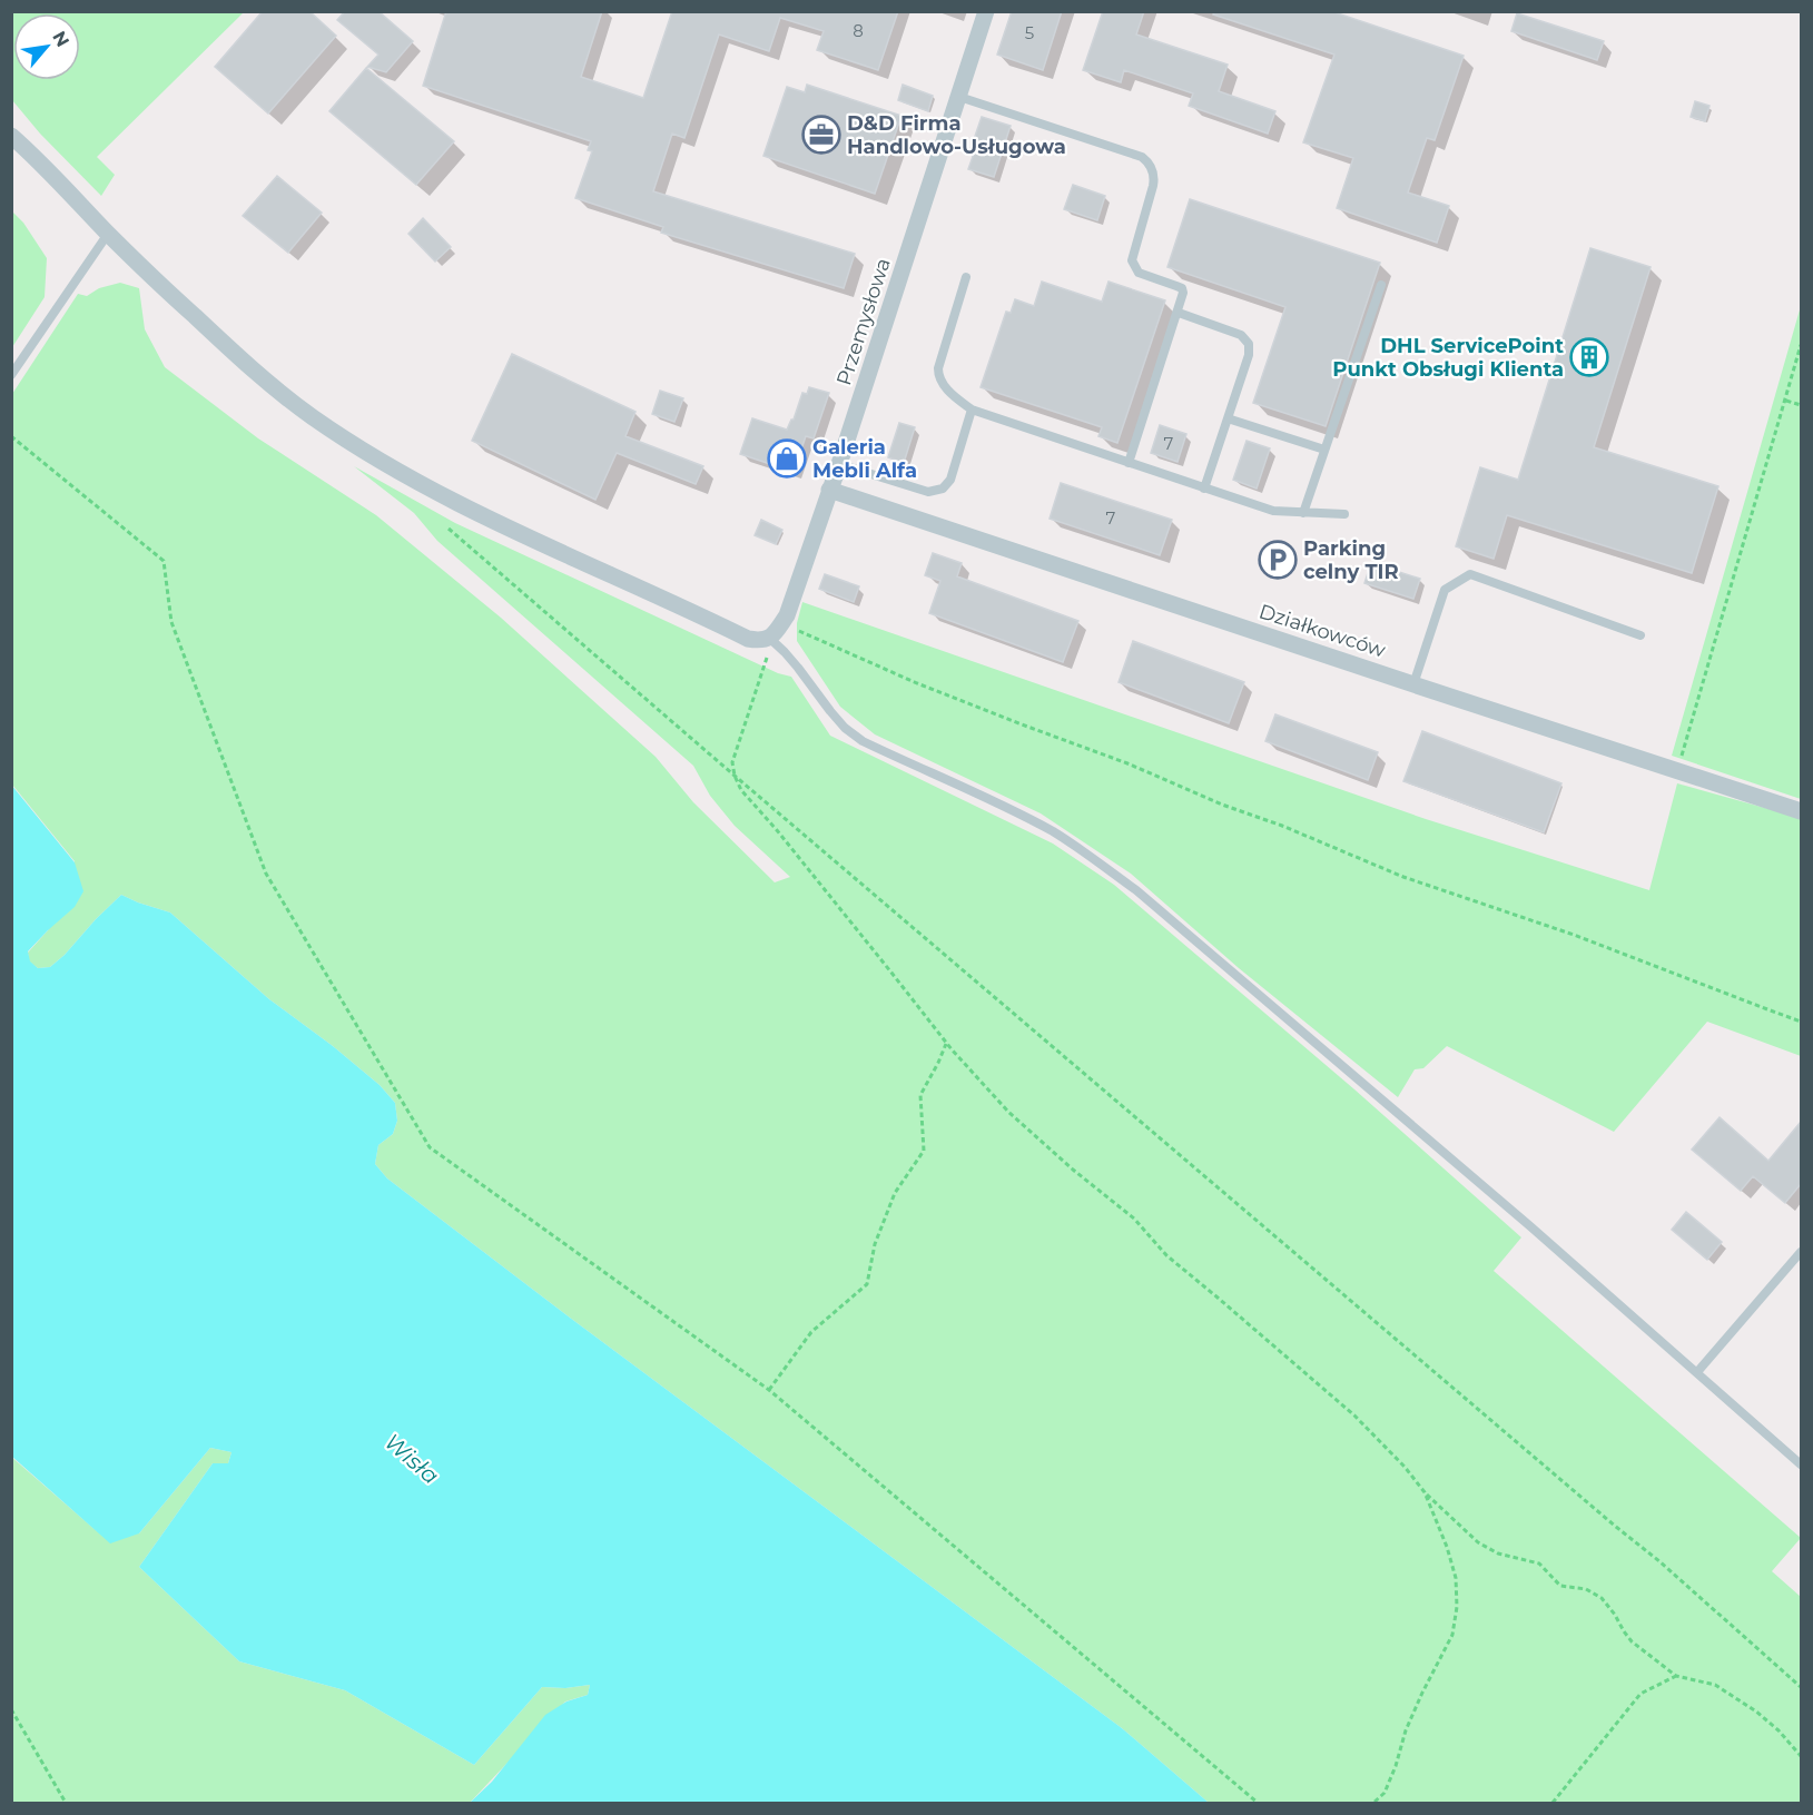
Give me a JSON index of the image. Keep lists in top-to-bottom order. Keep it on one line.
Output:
{"streets":{"street":["Przemysłowa","Działkowców"]},"crossings":[["Przemysłowa","Działkowców"]],"water":["Wisła"],"places":{"office":["D&D Firma Handlowo-Usługowa"],"building":["DHL ServicePoint Punkt Obsługi Klienta"],"shop":["Galeria Mebli Alfa"],"parking":["Parking celny TIR"]},"house_numbers":["8","5","7","7"],"north":"top right"}
